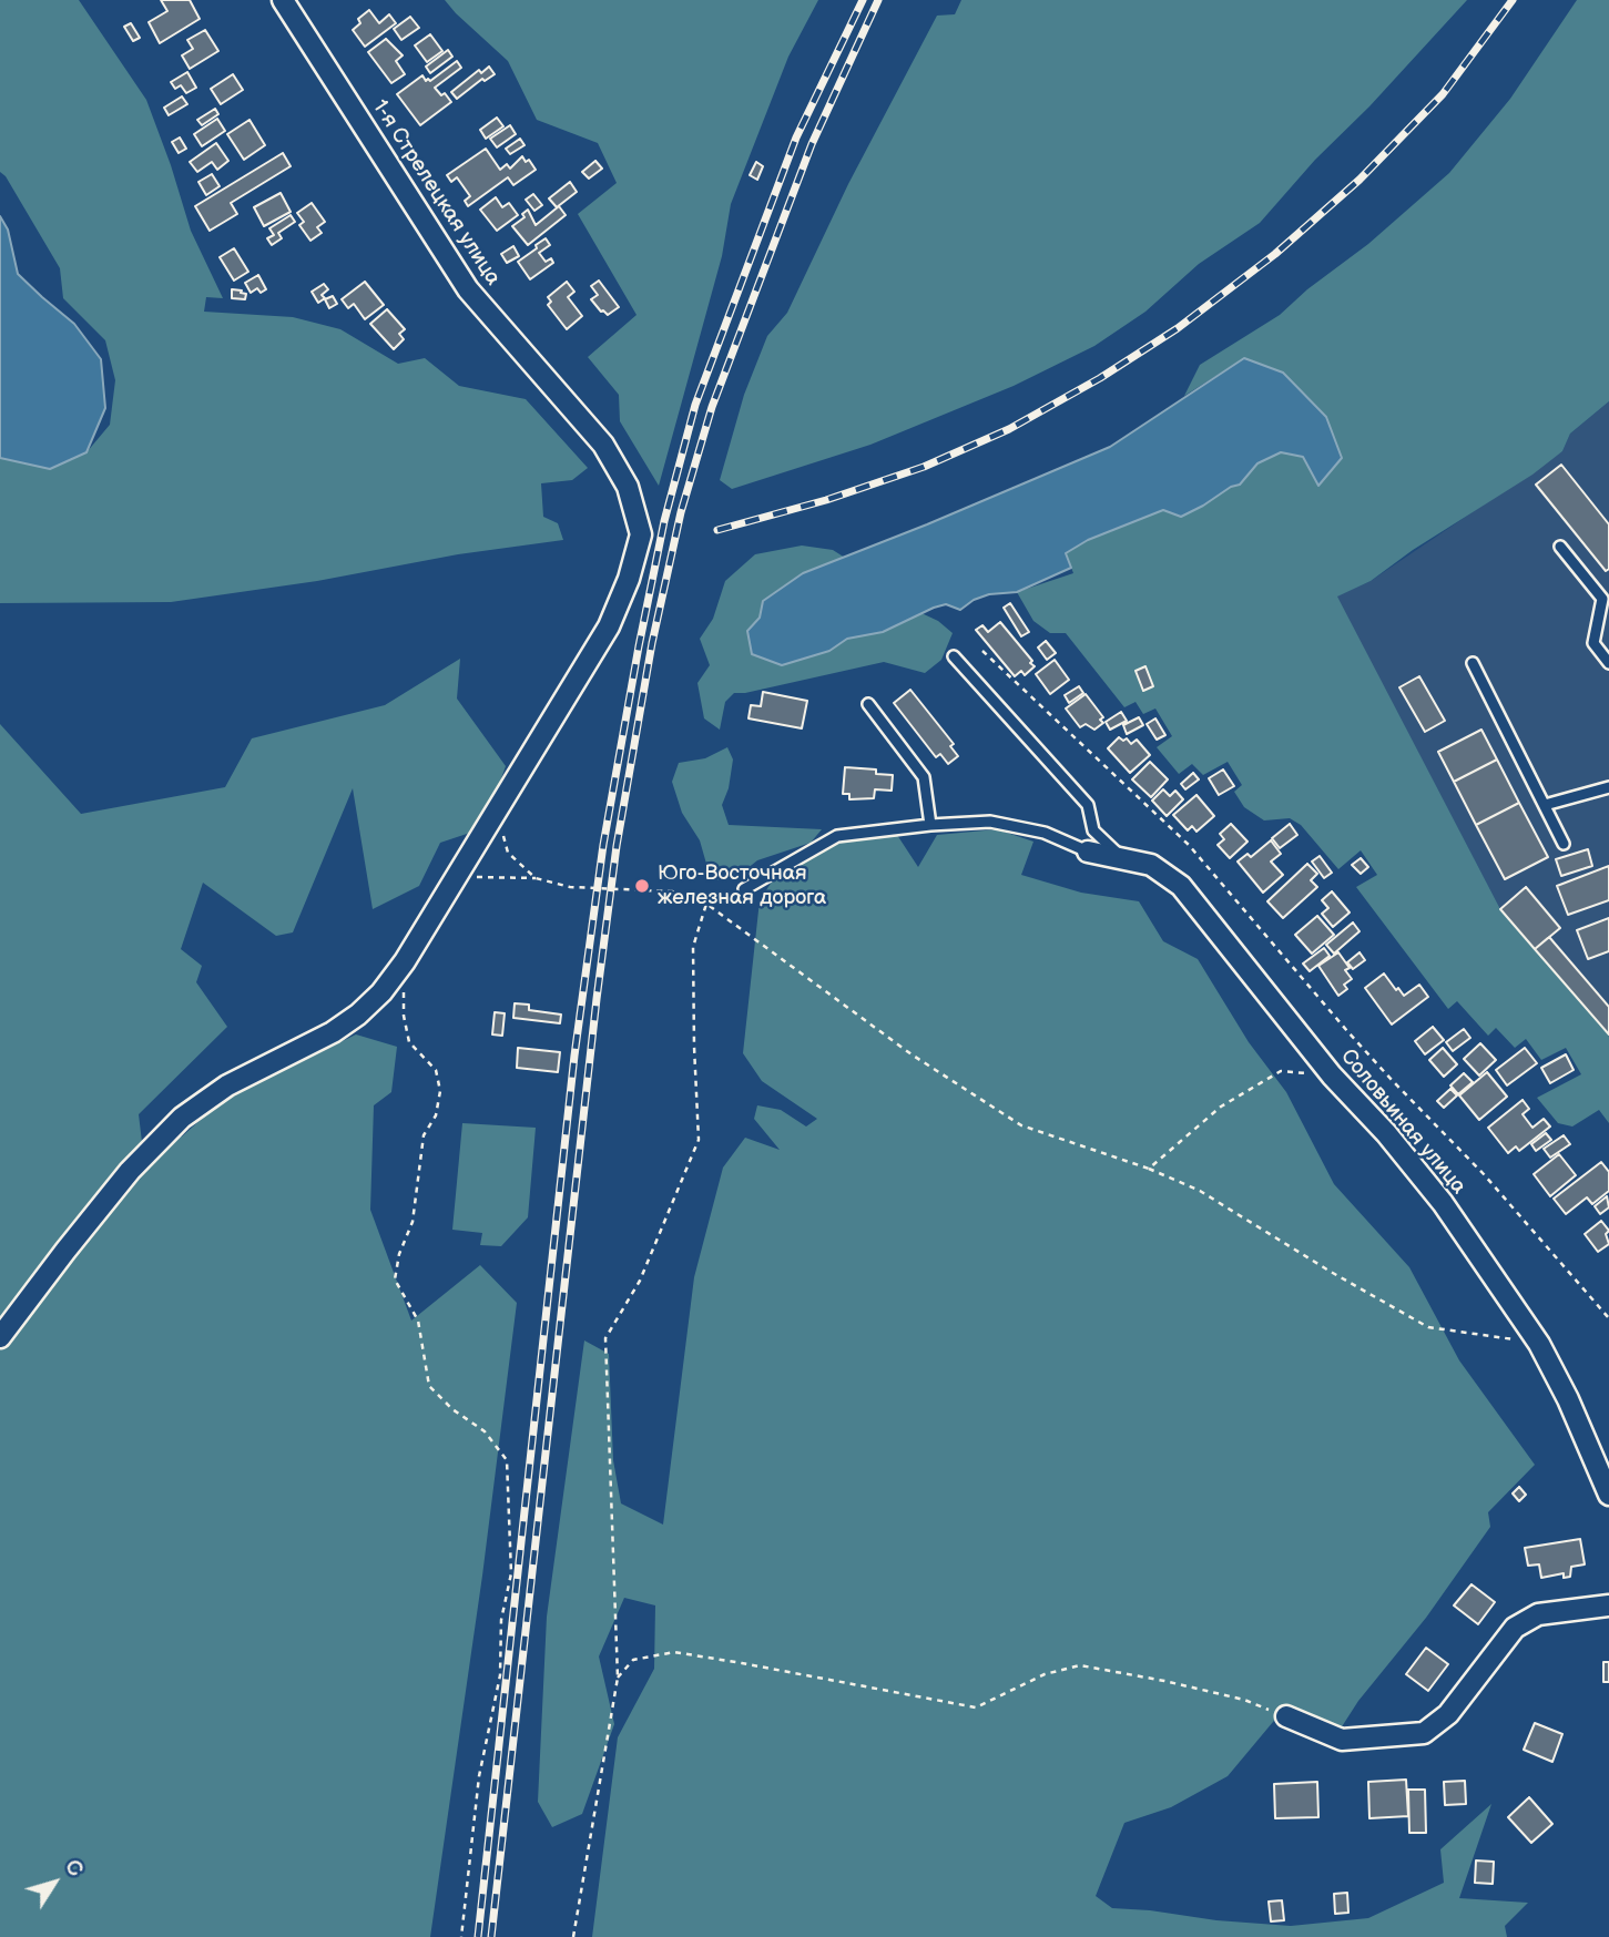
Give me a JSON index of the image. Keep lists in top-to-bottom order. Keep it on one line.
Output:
{"streets":{"street":["1-я Стрелецкая улица","Соловьиная улица"]},"places":["Юго-Восточная железная дорога"],"north":"top right"}
